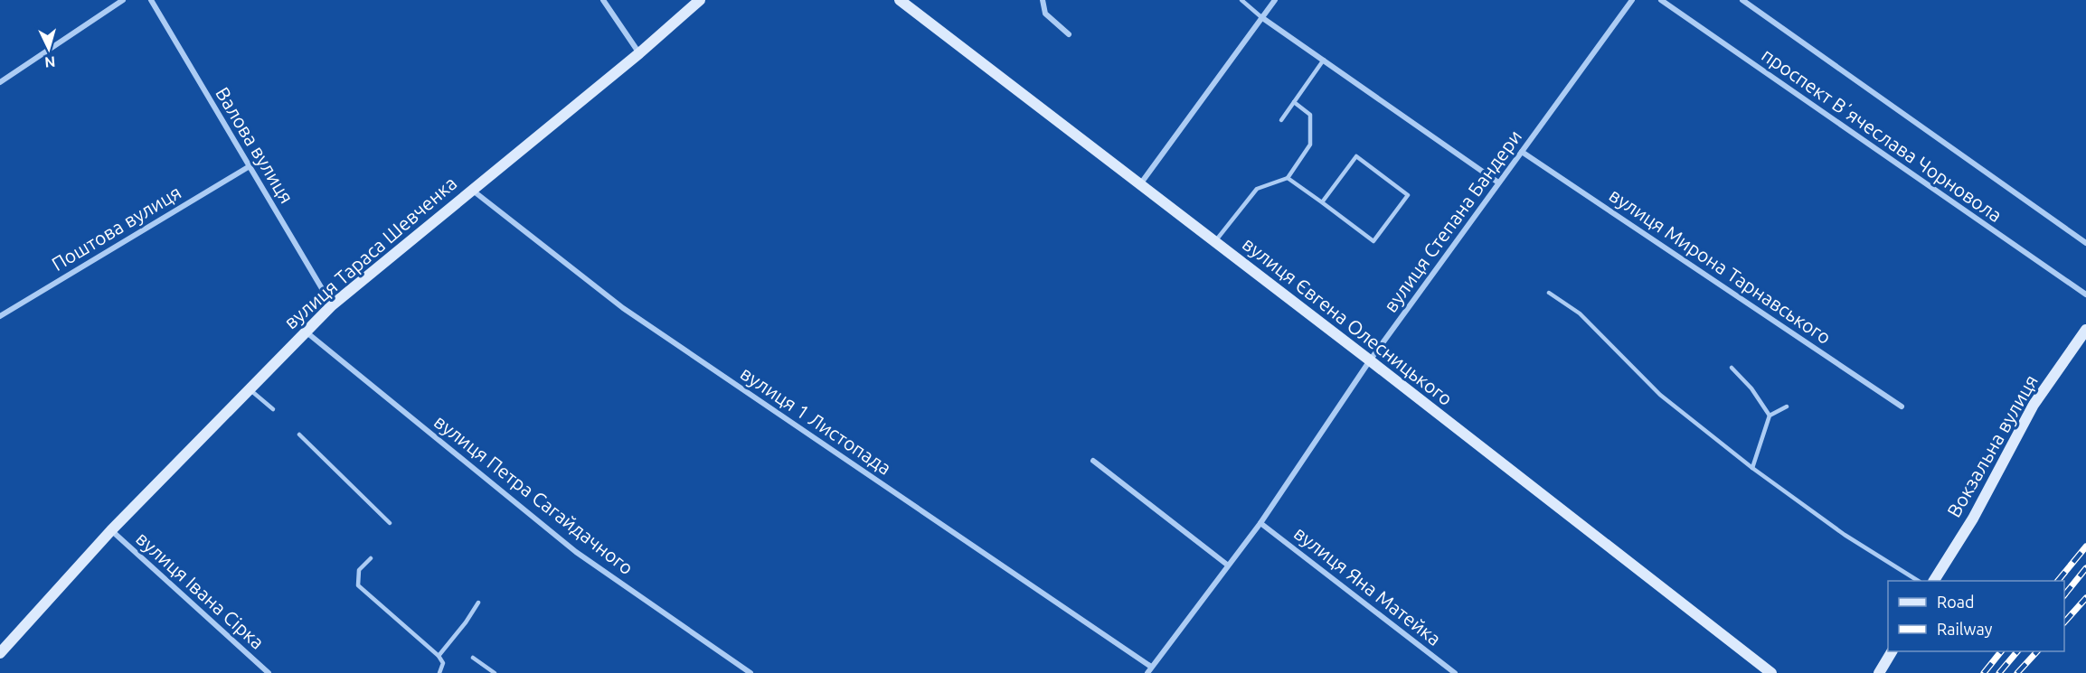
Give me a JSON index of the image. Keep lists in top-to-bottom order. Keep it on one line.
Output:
{"streets":{"street":["проспект Вʼячеслава Чорновола","Валова вулиця","вулиця Степана Бандери","Поштова вулиця","вулиця Тараса Шевченка","вулиця Мирона Тарнавського","вулиця Євгена Олесницького","вулиця 1 Листопада","Вокзальна вулиця","вулиця Петра Сагайдачного","вулиця Яна Матейка","вулиця Івана Сірка"]},"crossings":[["Валова вулиця","Поштова вулиця"],["Валова вулиця","вулиця Тараса Шевченка"],["вулиця Степана Бандери","вулиця Мирона Тарнавського"],["вулиця Степана Бандери","вулиця Євгена Олесницького"],["вулиця Степана Бандери","вулиця 1 Листопада"],["вулиця Степана Бандери","вулиця Яна Матейка"],["вулиця Тараса Шевченка","вулиця 1 Листопада"],["вулиця Тараса Шевченка","вулиця Петра Сагайдачного"],["вулиця Тараса Шевченка","вулиця Івана Сірка"]],"legend":["Road","Railway"],"north":"bottom"}
